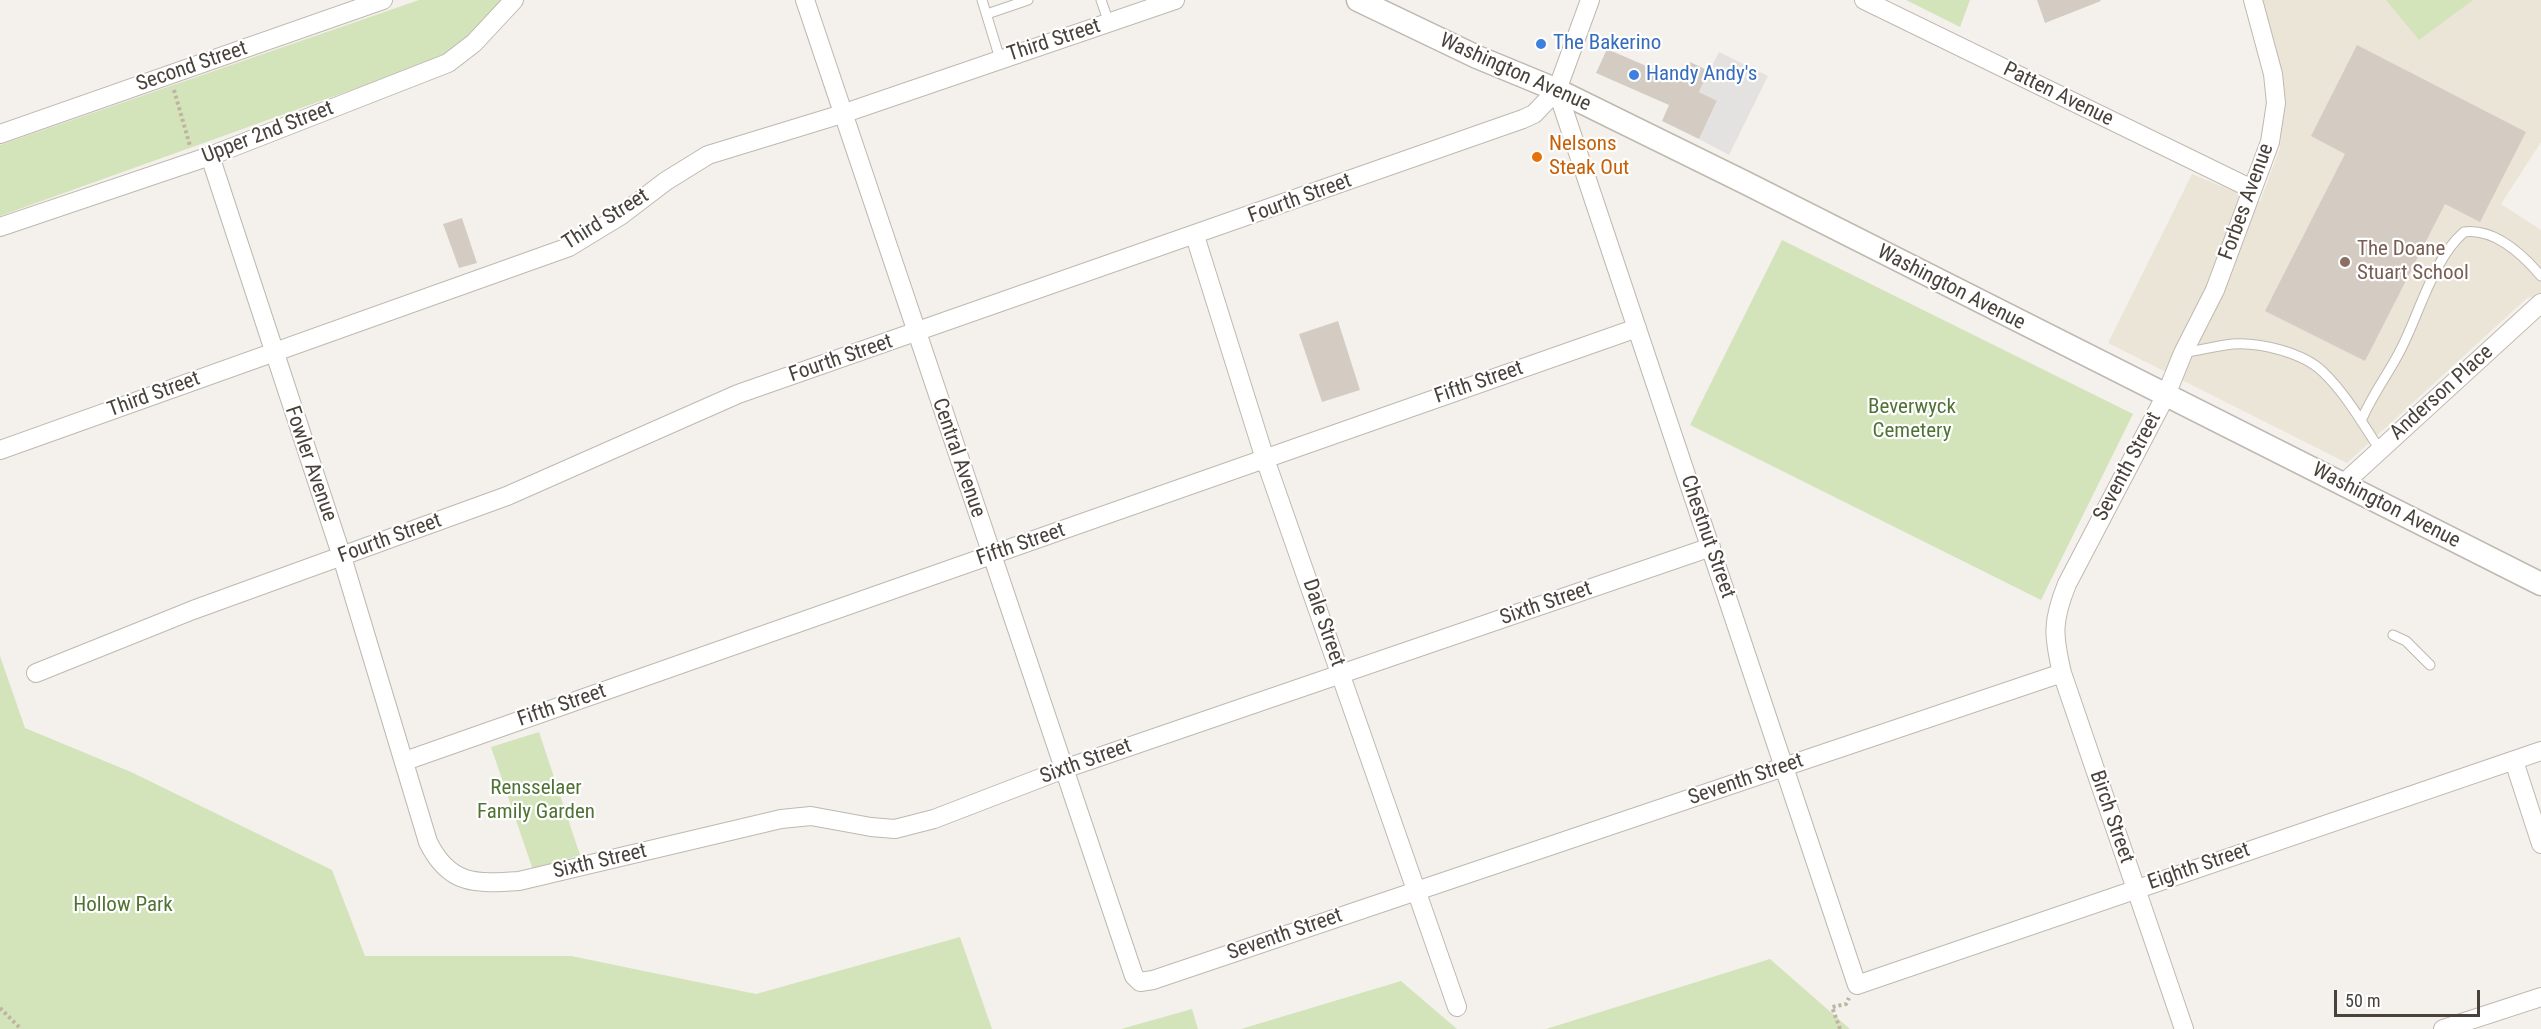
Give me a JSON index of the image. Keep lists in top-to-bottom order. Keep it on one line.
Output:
{"streets":{"street":["Third Street","Second Street","Washington Avenue","Patten Avenue","Upper 2nd Street","Fourth Street","Forbes Avenue","Fifth Street","Anderson Place","Central Avenue","Fowler Avenue","Seventh Street","Chestnut Street","Sixth Street","Dale Street","Birch Street","Eighth Street"]},"crossings":[["Third Street","Central Avenue"],["Third Street","Fowler Avenue"],["Washington Avenue","Fourth Street"],["Washington Avenue","Forbes Avenue"],["Washington Avenue","Anderson Place"],["Washington Avenue","Seventh Street"],["Washington Avenue","Chestnut Street"],["Patten Avenue","Forbes Avenue"],["Upper 2nd Street","Fowler Avenue"],["Fourth Street","Central Avenue"],["Fourth Street","Fowler Avenue"],["Fourth Street","Chestnut Street"],["Fourth Street","Dale Street"],["Forbes Avenue","Seventh Street"],["Fifth Street","Central Avenue"],["Fifth Street","Fowler Avenue"],["Fifth Street","Chestnut Street"],["Fifth Street","Dale Street"],["Central Avenue","Seventh Street"],["Central Avenue","Sixth Street"],["Fowler Avenue","Sixth Street"],["Seventh Street","Chestnut Street"],["Seventh Street","Dale Street"],["Seventh Street","Birch Street"],["Chestnut Street","Sixth Street"],["Chestnut Street","Eighth Street"],["Sixth Street","Dale Street"],["Birch Street","Eighth Street"]],"parks":["Beverwyck Cemetery","Rensselaer Family Garden","Hollow Park"],"places":["The Bakerino","Handy Andy's","Nelsons Steak Out","The Doane Stuart School"],"scale_bar":"50 m"}
